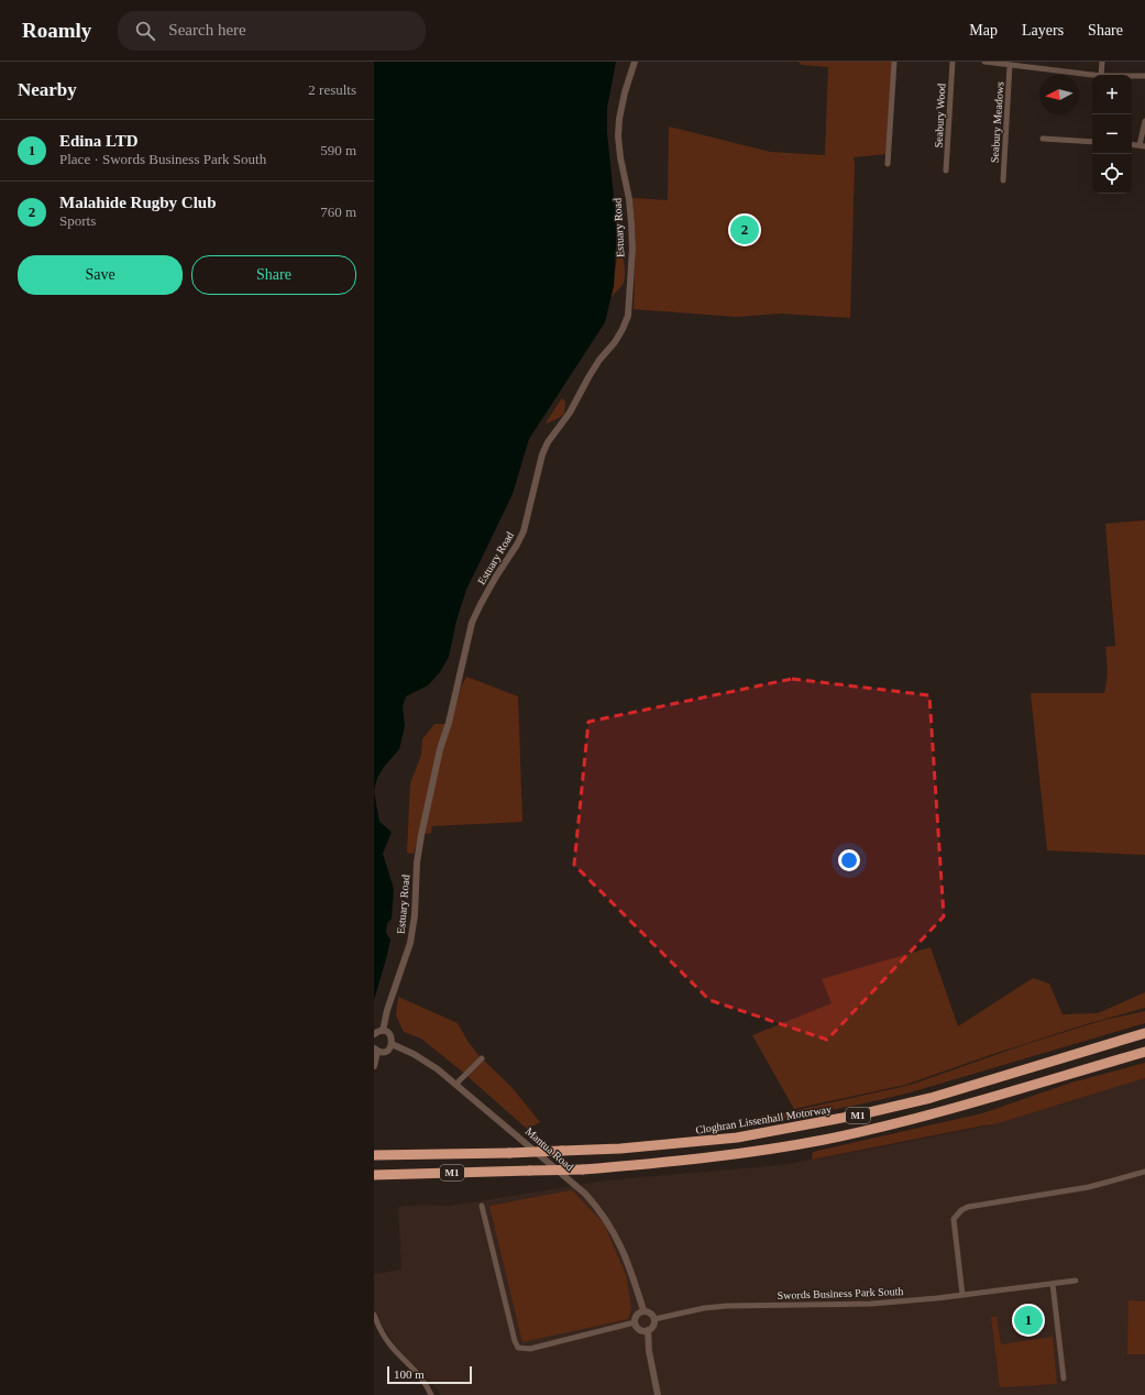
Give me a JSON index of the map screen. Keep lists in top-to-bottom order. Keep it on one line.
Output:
{"streets":{"highway":["M1","Cloghran Lissenhall Motorway"],"street":["Seabury Wood","Seabury Meadows","Estuary Road","Mantua Road","Swords Business Park South"]},"crossings":[["Mantua Road","Swords Business Park South"]],"scale_bar":"100 m","north":"left","page":{"header":"Roamly","search":"Search here","nav":["Map","Layers","Share"],"heading":["Nearby","2 results"],"map_buttons":["+","−"],"list":[{"mark":"1","name":"Edina LTD","note":"Place · Swords Business Park South","value":"590 m"},{"mark":"2","name":"Malahide Rugby Club","note":"Sports","value":"760 m"}],"pins":["2","1"],"buttons":["Save","Share"],"scale":"100 m"}}
